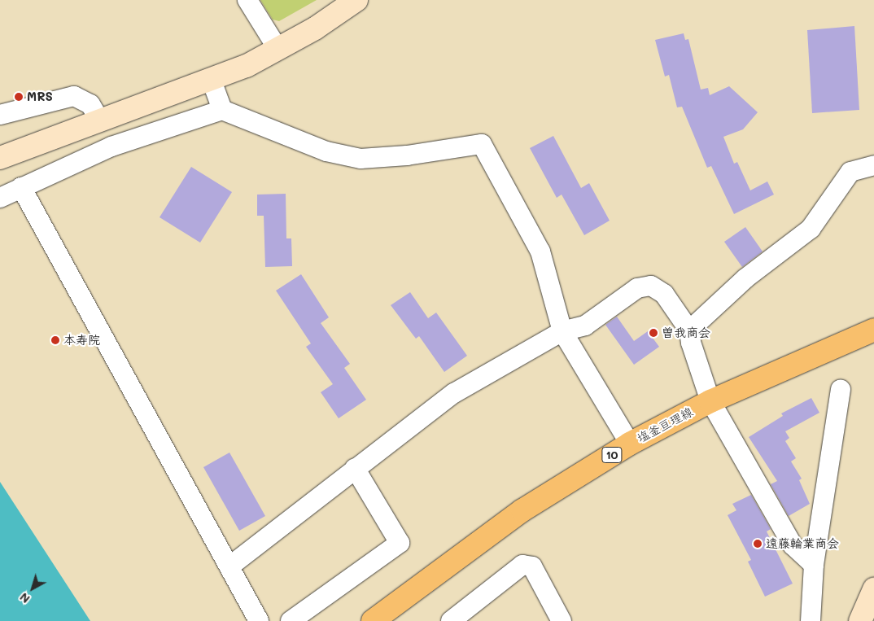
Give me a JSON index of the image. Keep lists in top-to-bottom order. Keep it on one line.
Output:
{"streets":{"main road":["塩釜亘理線","10"]},"places":["MRS","曽我商会","本寿院","遠藤輪業商会"],"north":"bottom left"}
